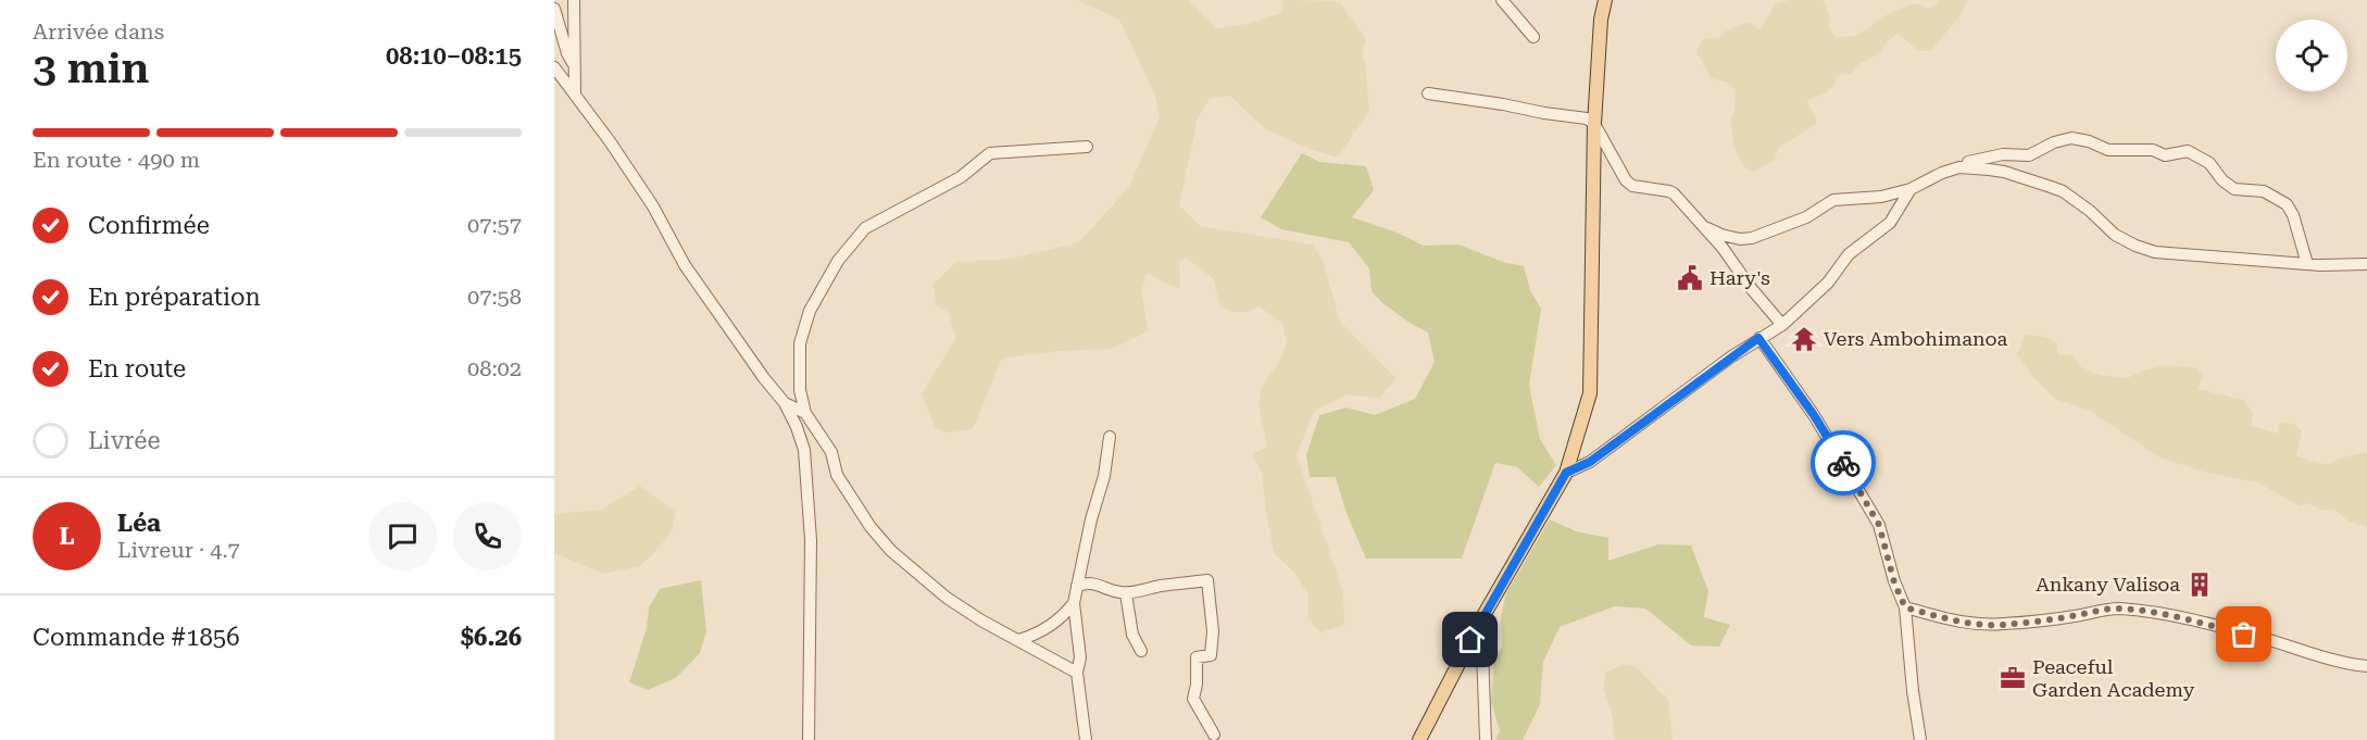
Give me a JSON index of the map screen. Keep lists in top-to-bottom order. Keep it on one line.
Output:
{"places":{"public building":["Hary's"],"temple":["Vers Ambohimanoa"],"building":["Ankany Valisoa"],"office":["Peaceful Garden Academy"]},"page":{"heading":["3 min","Arrivée dans","08:10–08:15"],"panel":["Léa","Livreur · 4.7","Commande #1856","$6.26"],"bar":"En route · 490 m","list":[["Confirmée","07:57"],["En préparation","07:58"],["En route","08:02"],"Livrée"],"round":"L"}}
